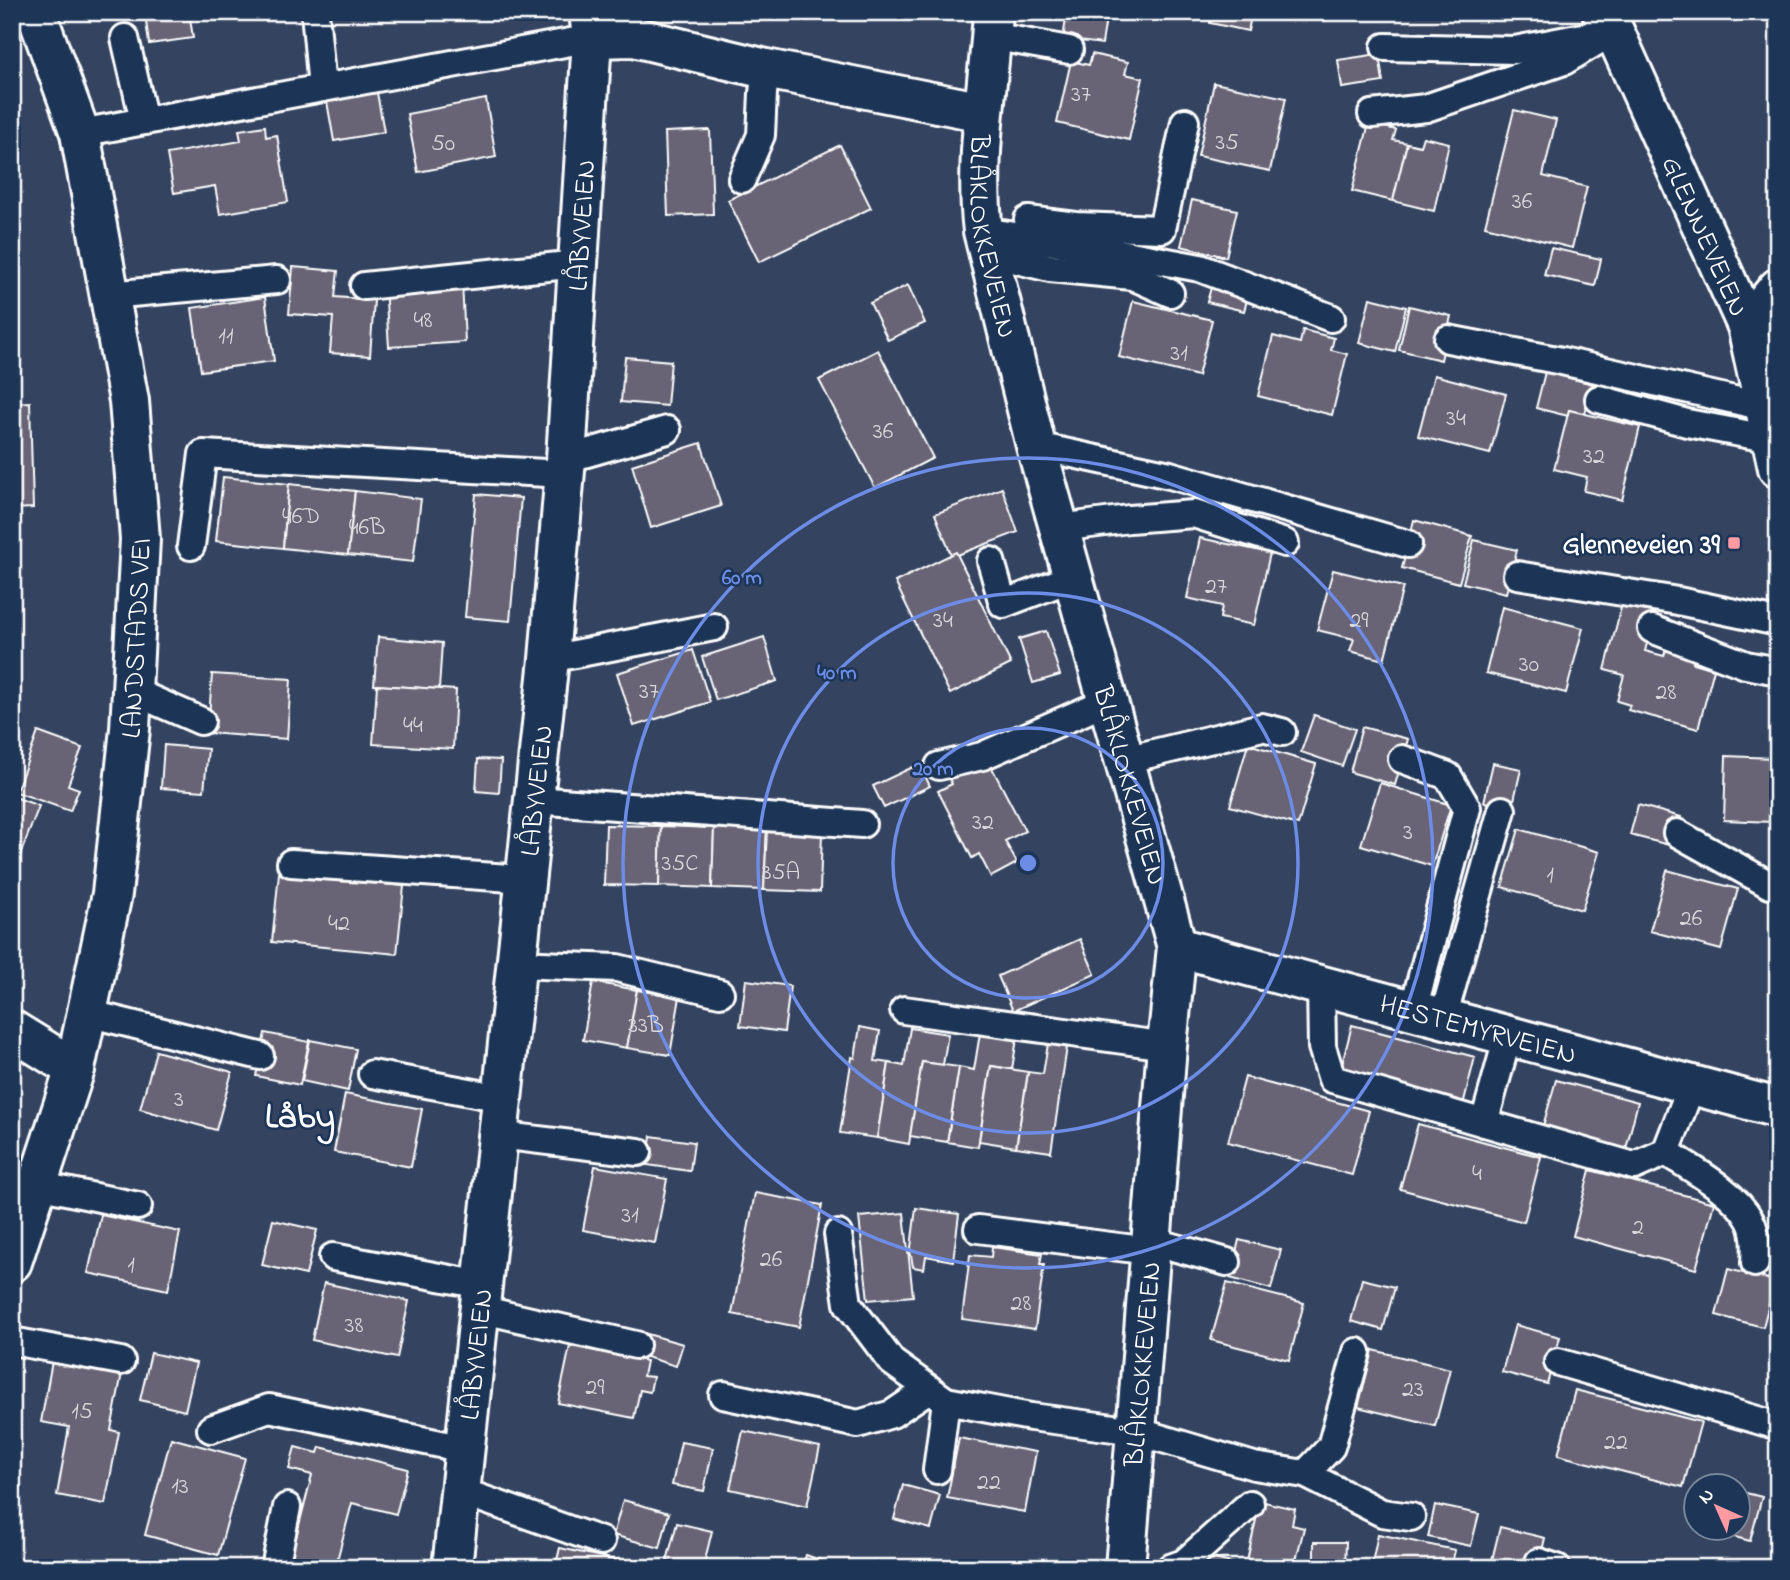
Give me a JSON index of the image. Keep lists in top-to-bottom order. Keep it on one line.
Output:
{"streets":{"street":["LÅBYVEIEN","BLÅKLOKKEVEIEN","GLENNEVEIEN","LANDSTADS VEI","HESTEMYRVEIEN"]},"crossings":[["BLÅKLOKKEVEIEN","HESTEMYRVEIEN"]],"districts":["Låby"],"places":{"transit":["Glenneveien 39"]},"house_numbers":["37","35","50","36","48","11","31","34","36","32","46D","46B","27","34","29","30","37","28","44","32","3","35C","35A","1","26","42","33B","3","4","31","2","26","1","28","38","29","23","15","22","22","13"],"north":"top left","rings":["60 m","40 m","20 m"]}
